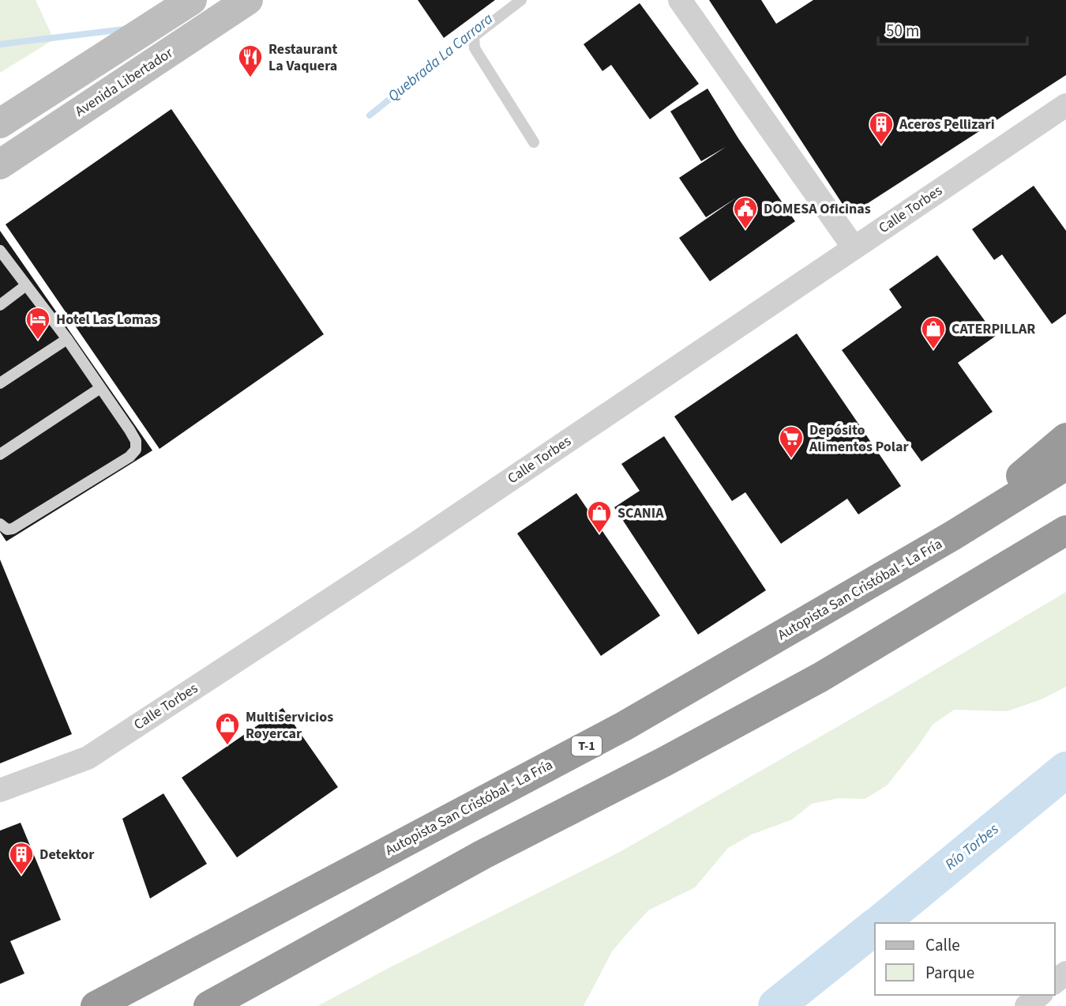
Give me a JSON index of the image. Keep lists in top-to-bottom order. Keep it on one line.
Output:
{"streets":{"highway":["Autopista San Cristóbal - La Fría","T-1"],"main road":["Avenida Libertador"],"street":["Calle Torbes"]},"water":["Quebrada La Carrora","Río Torbes"],"places":{"restaurant":["Restaurant La Vaquera"],"building":["Aceros Pellizari","Detektor"],"public building":["DOMESA Oficinas"],"hotel":["Hotel Las Lomas"],"shop":["CATERPILLAR","SCANIA","Multiservicios Royercar"],"supermarket":["Depósito Alimentos Polar"]},"legend":["Calle","Parque"],"scale_bar":"50 m"}
